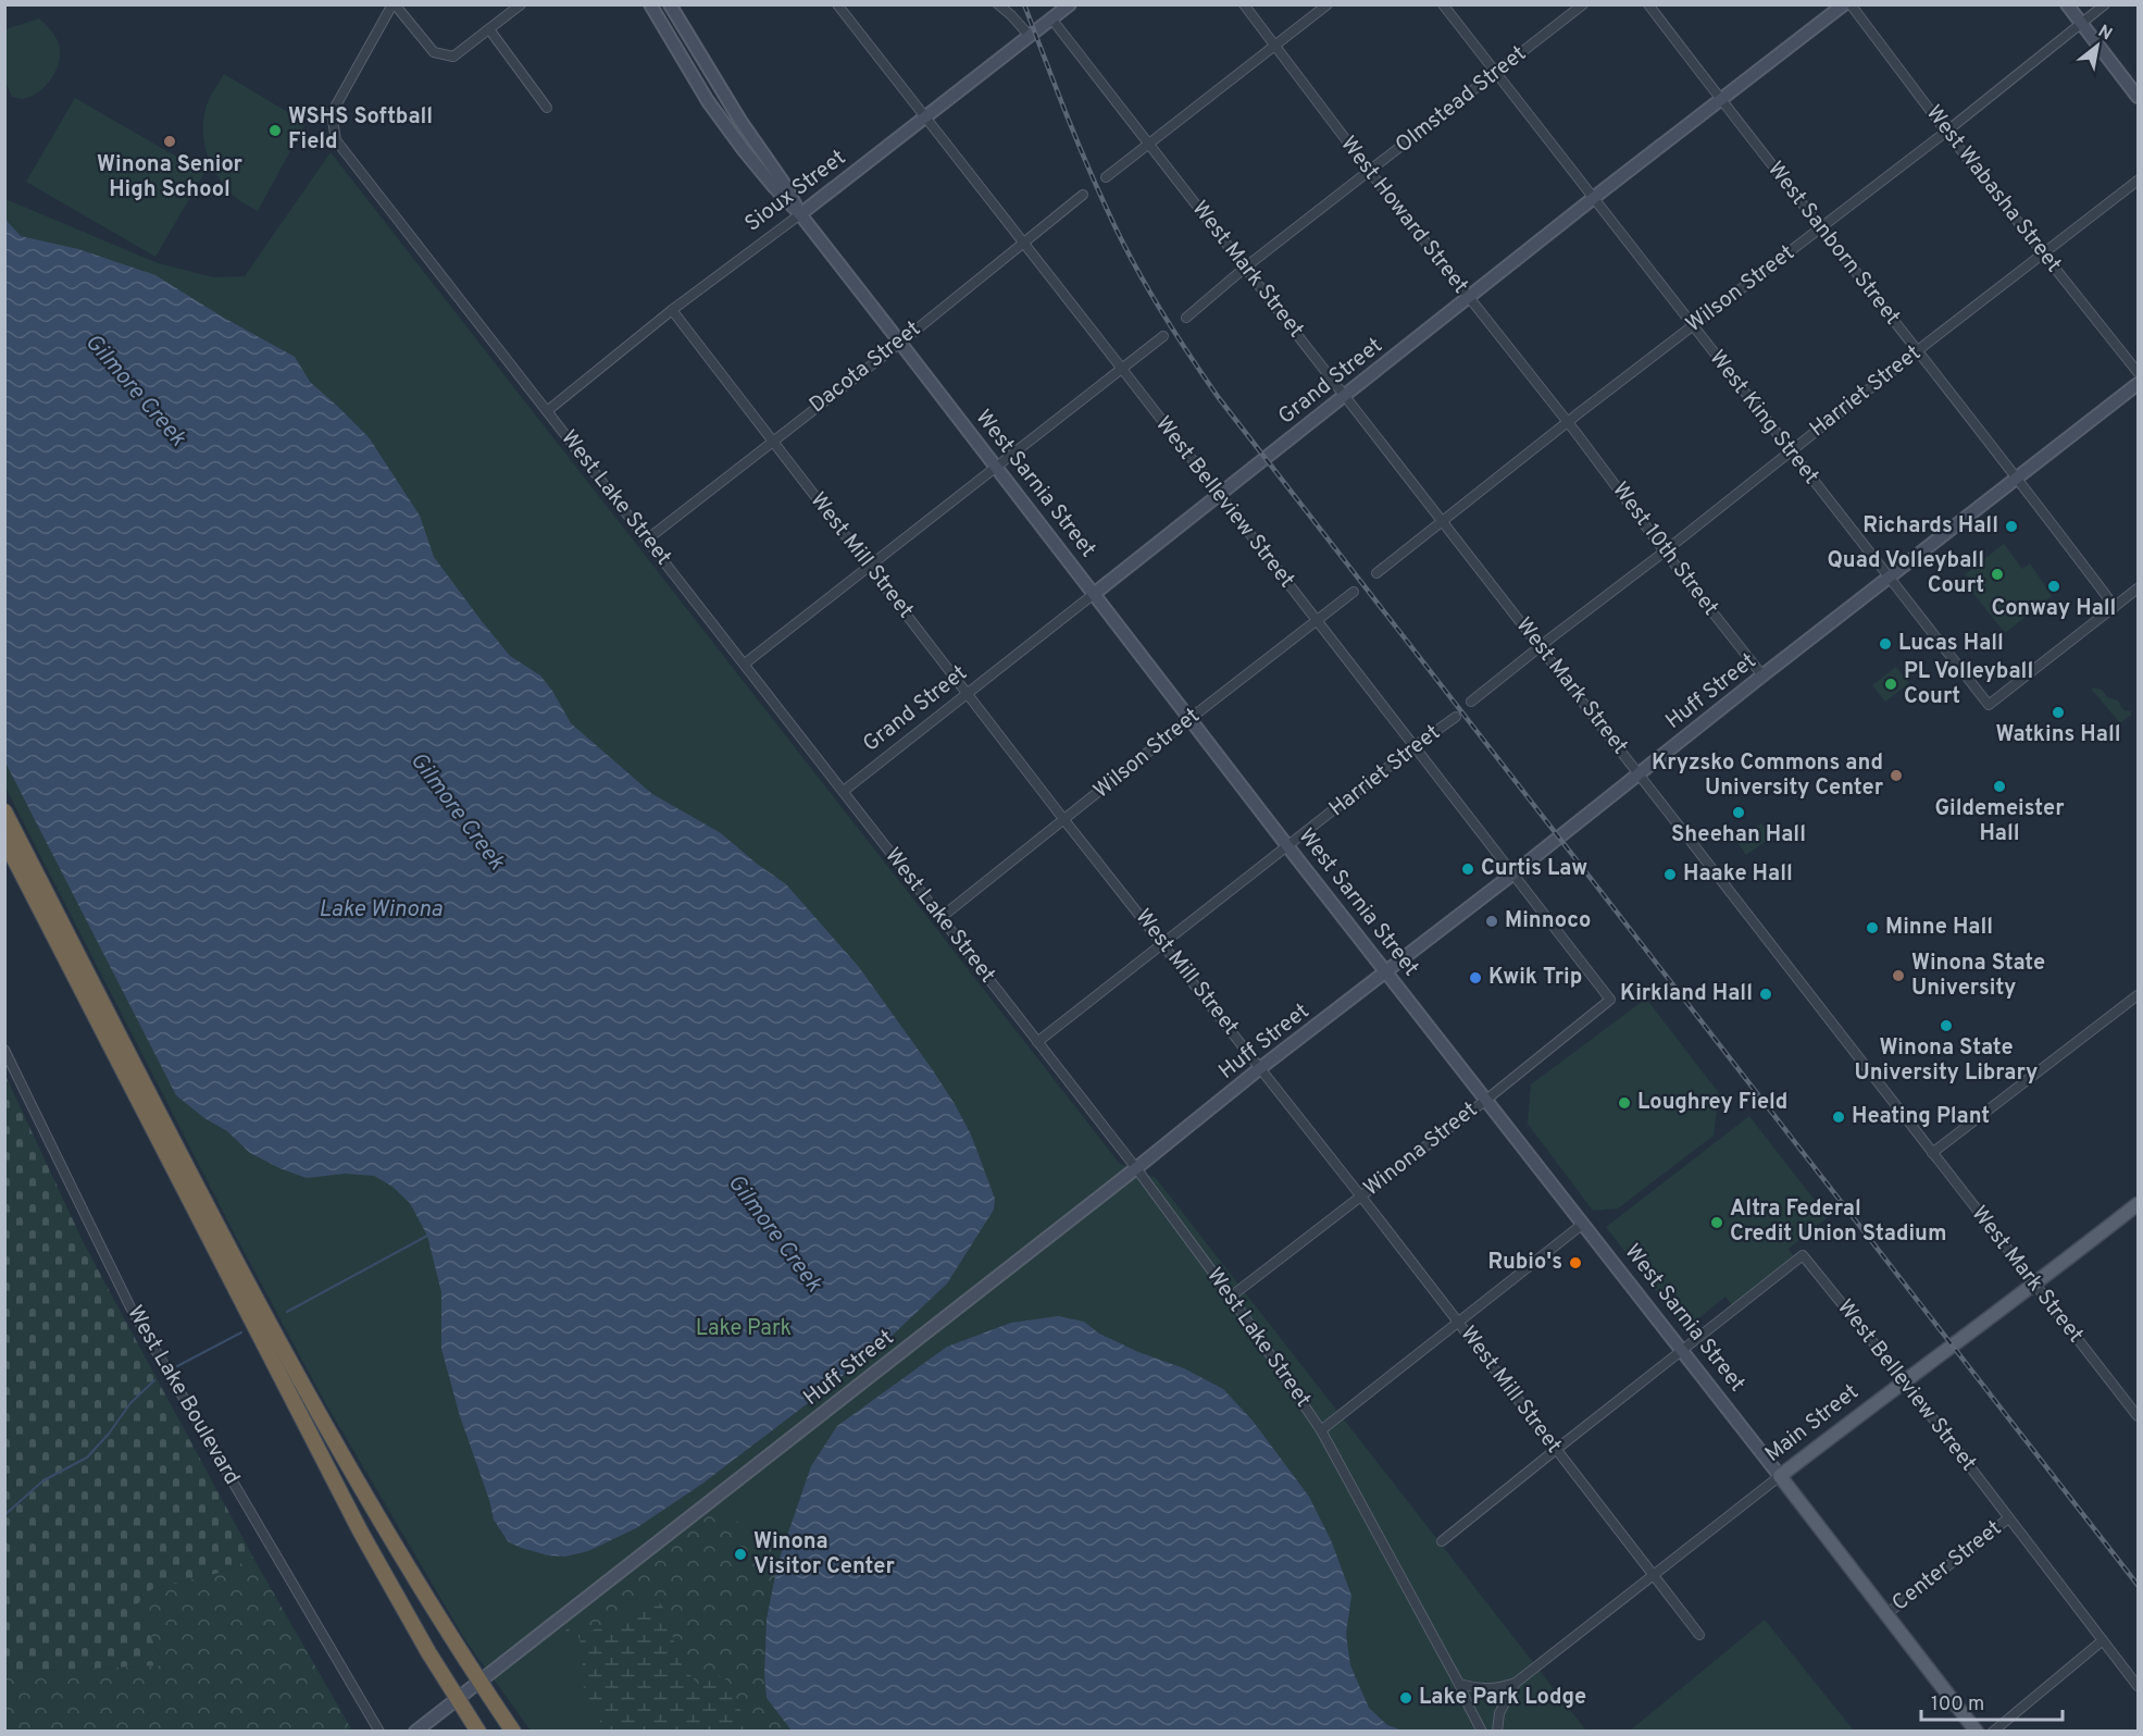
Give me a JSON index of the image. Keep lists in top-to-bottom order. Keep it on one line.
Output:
{"streets":{"main road":["West Sarnia Street","Main Street"],"street":["Olmstead Street","West Wabasha Street","Sioux Street","West Howard Street","West Sanborn Street","West Mark Street","Wilson Street","Dacota Street","Grand Street","Harriet Street","West King Street","West Lake Street","West Belleview Street","West 10th Street","West Mill Street","Huff Street","Winona Street","West Lake Boulevard","Center Street"]},"crossings":[["Olmstead Street","West Howard Street"],["Olmstead Street","West Mark Street"],["Olmstead Street","West King Street"],["West Wabasha Street","Wilson Street"],["West Wabasha Street","Harriet Street"],["Sioux Street","West Mark Street"],["Sioux Street","West Sarnia Street"],["Sioux Street","West Lake Street"],["Sioux Street","West Belleview Street"],["Sioux Street","West Mill Street"],["West Howard Street","Wilson Street"],["West Howard Street","Grand Street"],["West Howard Street","West 10th Street"],["West Sanborn Street","Wilson Street"],["West Sanborn Street","Grand Street"],["West Sanborn Street","Harriet Street"],["West Sanborn Street","West King Street"],["West Sanborn Street","Huff Street"],["West Mark Street","Wilson Street"],["West Mark Street","Grand Street"],["West Mark Street","Harriet Street"],["West Mark Street","Huff Street"],["West Mark Street","Main Street"],["Wilson Street","West King Street"],["Wilson Street","West Sarnia Street"],["Wilson Street","West Lake Street"],["Wilson Street","West Belleview Street"],["Wilson Street","West 10th Street"],["Wilson Street","West Mill Street"],["Dacota Street","West Sarnia Street"],["Dacota Street","West Lake Street"],["Dacota Street","West Belleview Street"],["Dacota Street","West Mill Street"],["Grand Street","West King Street"],["Grand Street","West Sarnia Street"],["Grand Street","West Lake Street"],["Grand Street","West Belleview Street"],["Grand Street","West Mill Street"],["Harriet Street","West King Street"],["Harriet Street","West Sarnia Street"],["Harriet Street","West Lake Street"],["Harriet Street","West Belleview Street"],["Harriet Street","West 10th Street"],["Harriet Street","West Mill Street"],["West King Street","Huff Street"],["West Sarnia Street","West Belleview Street"],["West Sarnia Street","Huff Street"],["West Sarnia Street","Winona Street"],["West Sarnia Street","Main Street"],["West Sarnia Street","Center Street"],["West Lake Street","Huff Street"],["West Lake Street","Winona Street"],["West Lake Street","Main Street"],["West Belleview Street","Huff Street"],["West Belleview Street","Winona Street"],["West Belleview Street","Main Street"],["West Belleview Street","Center Street"],["West 10th Street","Huff Street"],["West Mill Street","Huff Street"],["West Mill Street","Winona Street"],["West Mill Street","Main Street"]],"water":["Gilmore Creek","Lake Winona"],"parks":["Lake Park"],"places":["WSHS Softball Field","Winona Senior High School","Richards Hall","Quad Volleyball Court","Conway Hall","Lucas Hall","PL Volleyball Court","Watkins Hall","Kryzsko Commons and University Center","Gildemeister Hall","Sheehan Hall","Curtis Law","Haake Hall","Minnoco","Minne Hall","Winona State University","Kwik Trip","Kirkland Hall","Winona State University Library","Loughrey Field","Heating Plant","Altra Federal Credit Union Stadium","Rubio's","Winona Visitor Center","Lake Park Lodge"],"scale_bar":"100 m","north":"top right"}
